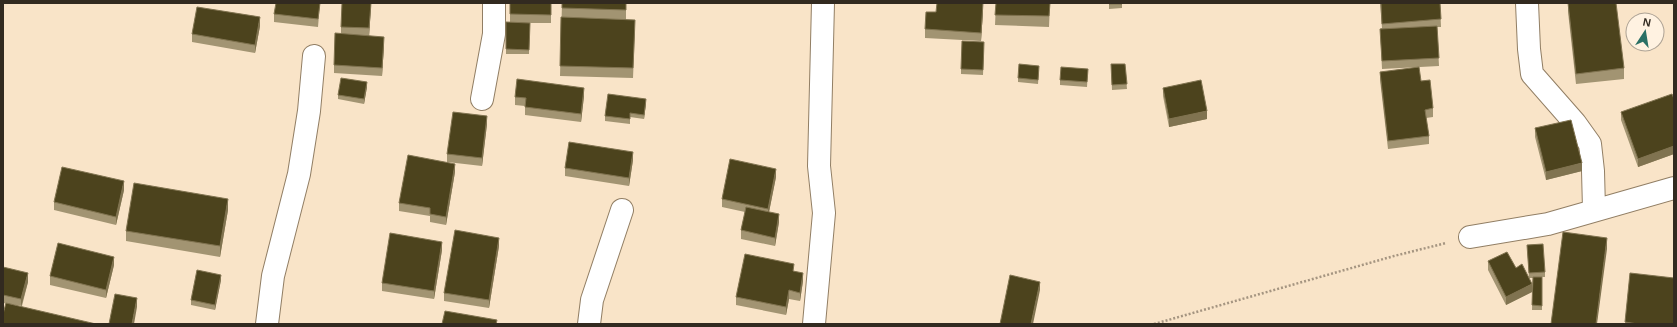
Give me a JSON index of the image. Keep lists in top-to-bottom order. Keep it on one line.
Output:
{"north":"top"}
